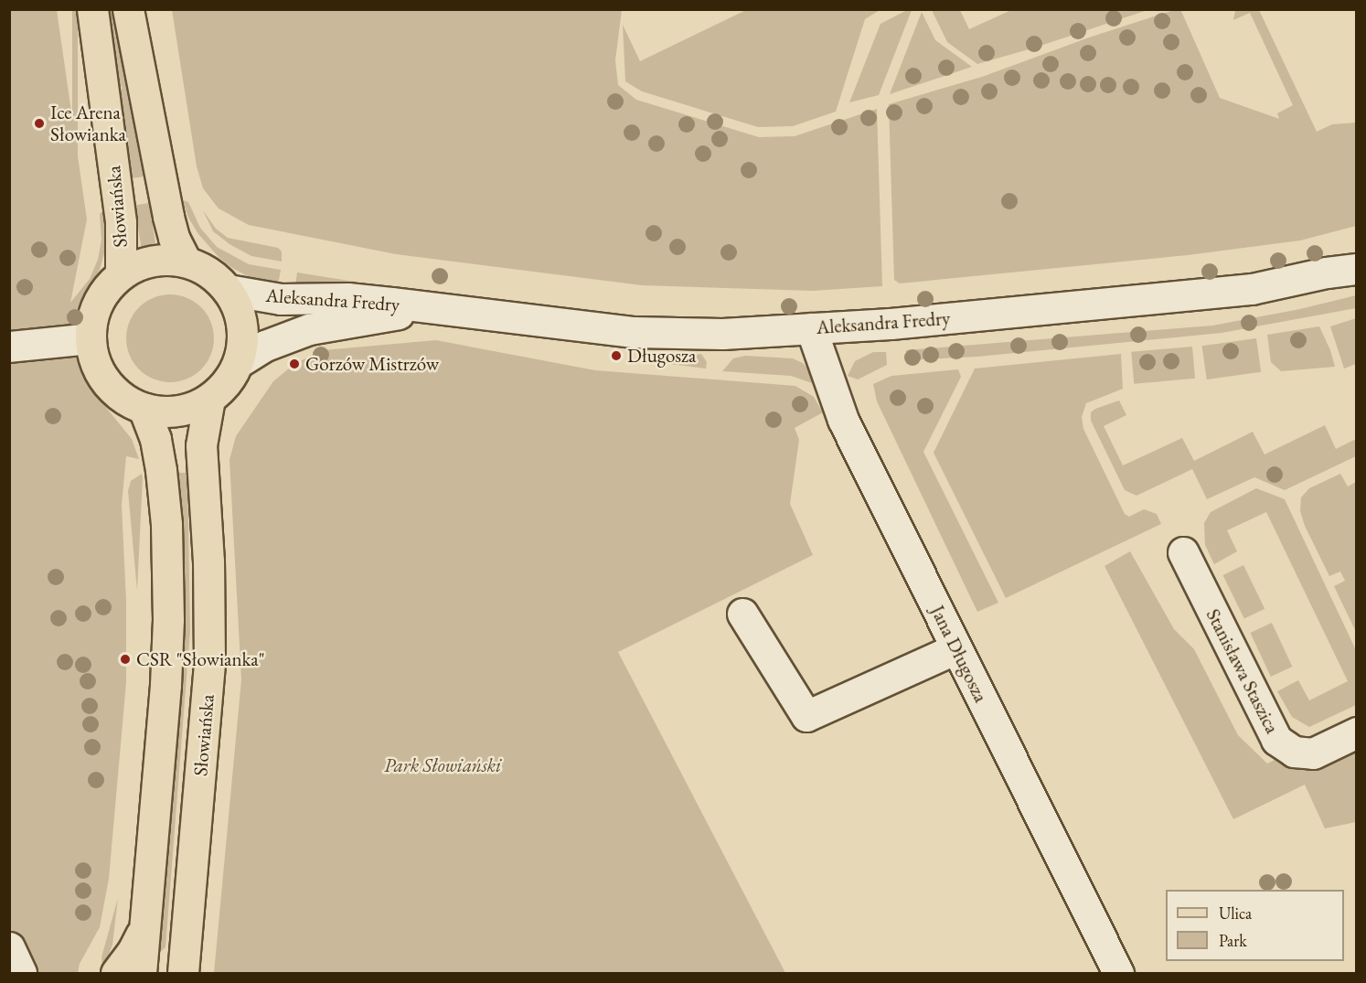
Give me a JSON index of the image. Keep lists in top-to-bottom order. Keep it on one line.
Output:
{"streets":{"main road":["Słowiańska"],"street":["Aleksandra Fredry","Jana Długosza","Stanisława Staszica"]},"crossings":[["Słowiańska","Aleksandra Fredry"],["Aleksandra Fredry","Jana Długosza"]],"parks":["Park Słowiański"],"places":["Ice Arena Słowianka","Długosza","Gorzów Mistrzów","CSR \"Słowianka\""],"legend":["Ulica","Park"]}
